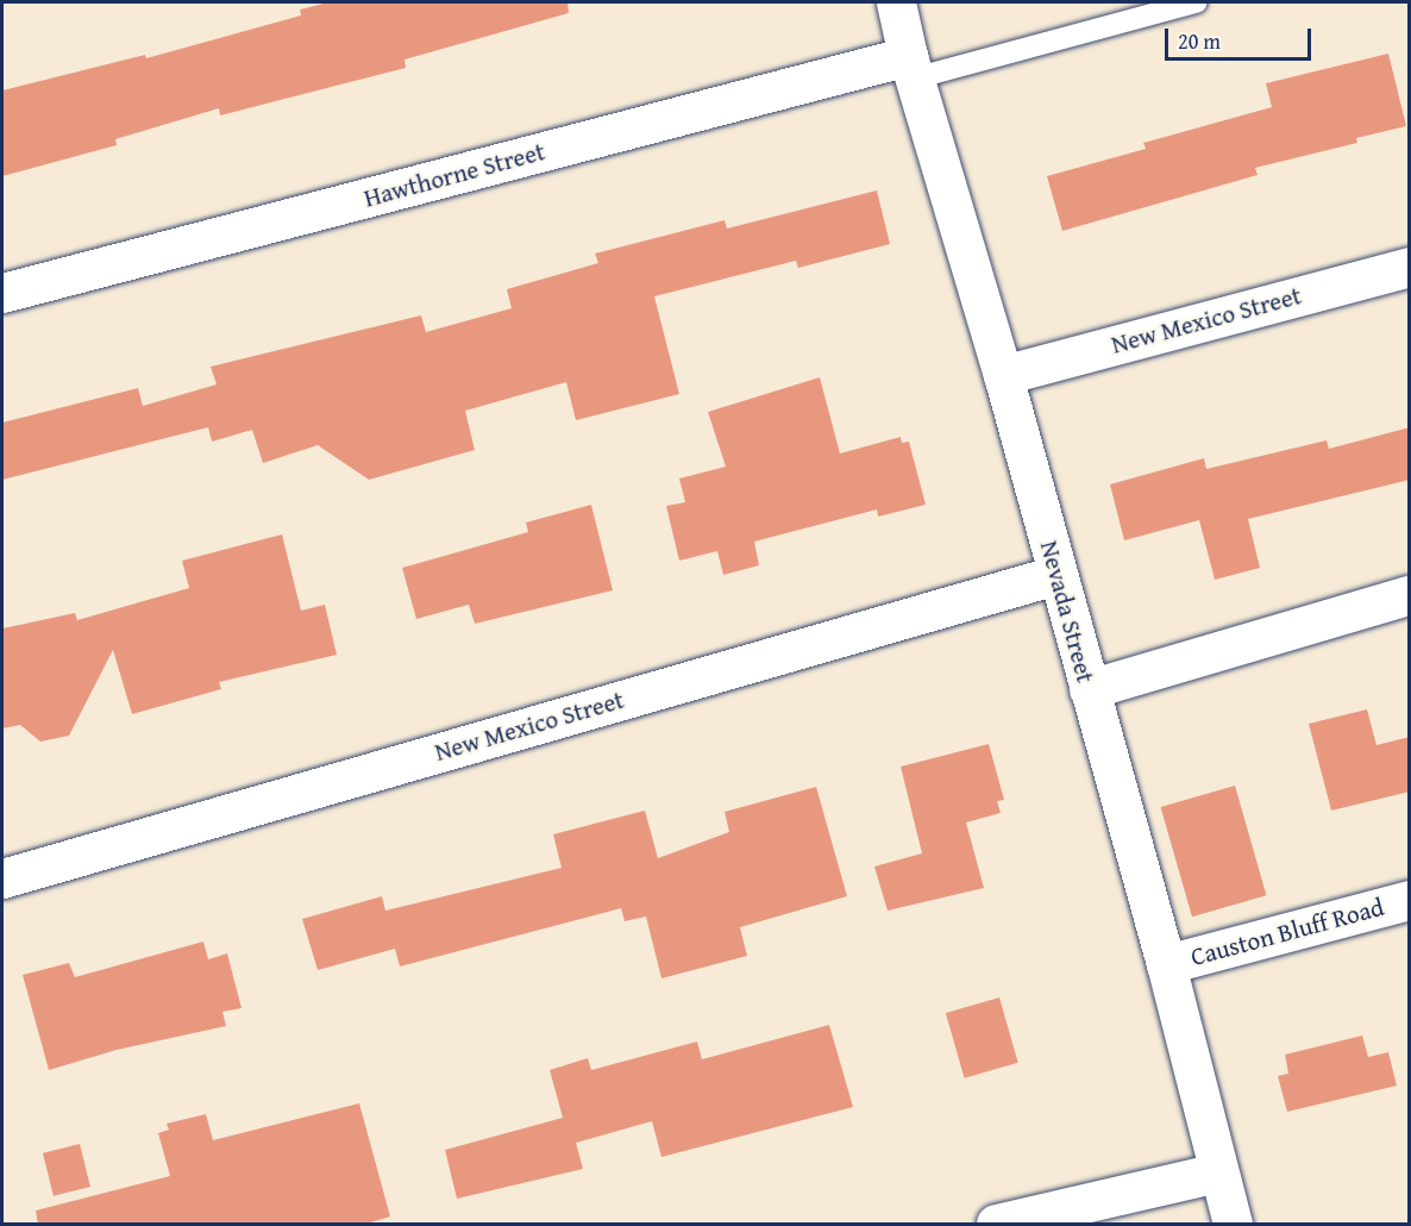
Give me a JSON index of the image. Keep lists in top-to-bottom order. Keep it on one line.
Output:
{"streets":{"street":["Hawthorne Street","New Mexico Street","Nevada Street","Causton Bluff Road"]},"crossings":[["Hawthorne Street","Nevada Street"],["New Mexico Street","Nevada Street"],["Nevada Street","Causton Bluff Road"]],"scale_bar":"20 m"}
